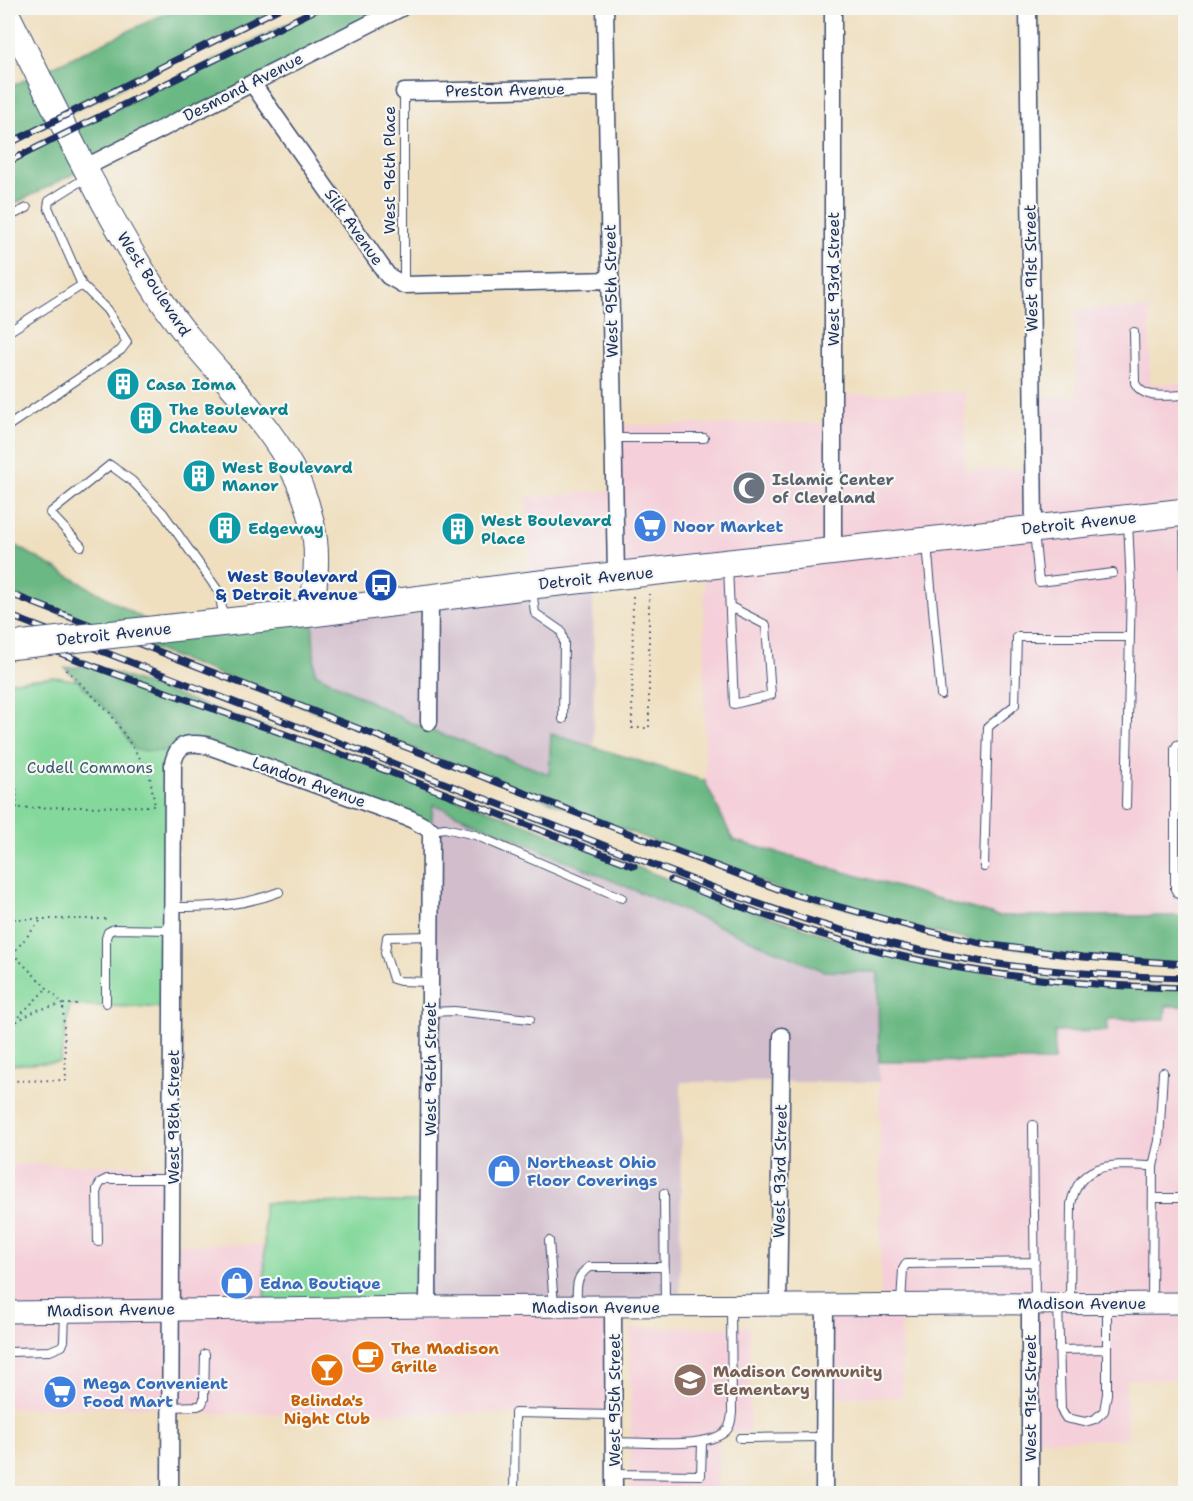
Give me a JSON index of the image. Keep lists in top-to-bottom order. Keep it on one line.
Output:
{"streets":{"main road":["West Boulevard","Detroit Avenue"],"street":["Desmond Avenue","Preston Avenue","Silk Avenue","West 91st Street","West 93rd Street","West 95th Street","Landon Avenue","West 96th Street","West 98th Street","Madison Avenue"],"lane":["West 96th Place"]},"crossings":[["Desmond Avenue","Silk Avenue"],["Desmond Avenue","West Boulevard"],["Preston Avenue","West 96th Place"],["Preston Avenue","West 95th Street"],["West 96th Place","Silk Avenue"],["West 91st Street","Detroit Avenue"],["West 91st Street","Madison Avenue"],["West 93rd Street","Detroit Avenue"],["West 93rd Street","Madison Avenue"],["West Boulevard","Detroit Avenue"],["West 95th Street","Detroit Avenue"],["West 95th Street","Madison Avenue"],["Landon Avenue","West 96th Street"],["Landon Avenue","West 98th Street"],["West 96th Street","Madison Avenue"],["West 98th Street","Madison Avenue"]],"parks":["Cudell Commons"],"places":{"building":["Casa Ioma","The Boulevard Chateau","West Boulevard Manor","Edgeway","West Boulevard Place"],"mosque":["Islamic Center of Cleveland"],"supermarket":["Noor Market","Mega Convenient Food Mart"],"bus stop":["West Boulevard & Detroit Avenue"],"shop":["Northeast Ohio Floor Coverings","Edna Boutique"],"cafe":["The Madison Grille"],"bar":["Belinda's Night Club"],"school or university":["Madison Community Elementary"]}}
